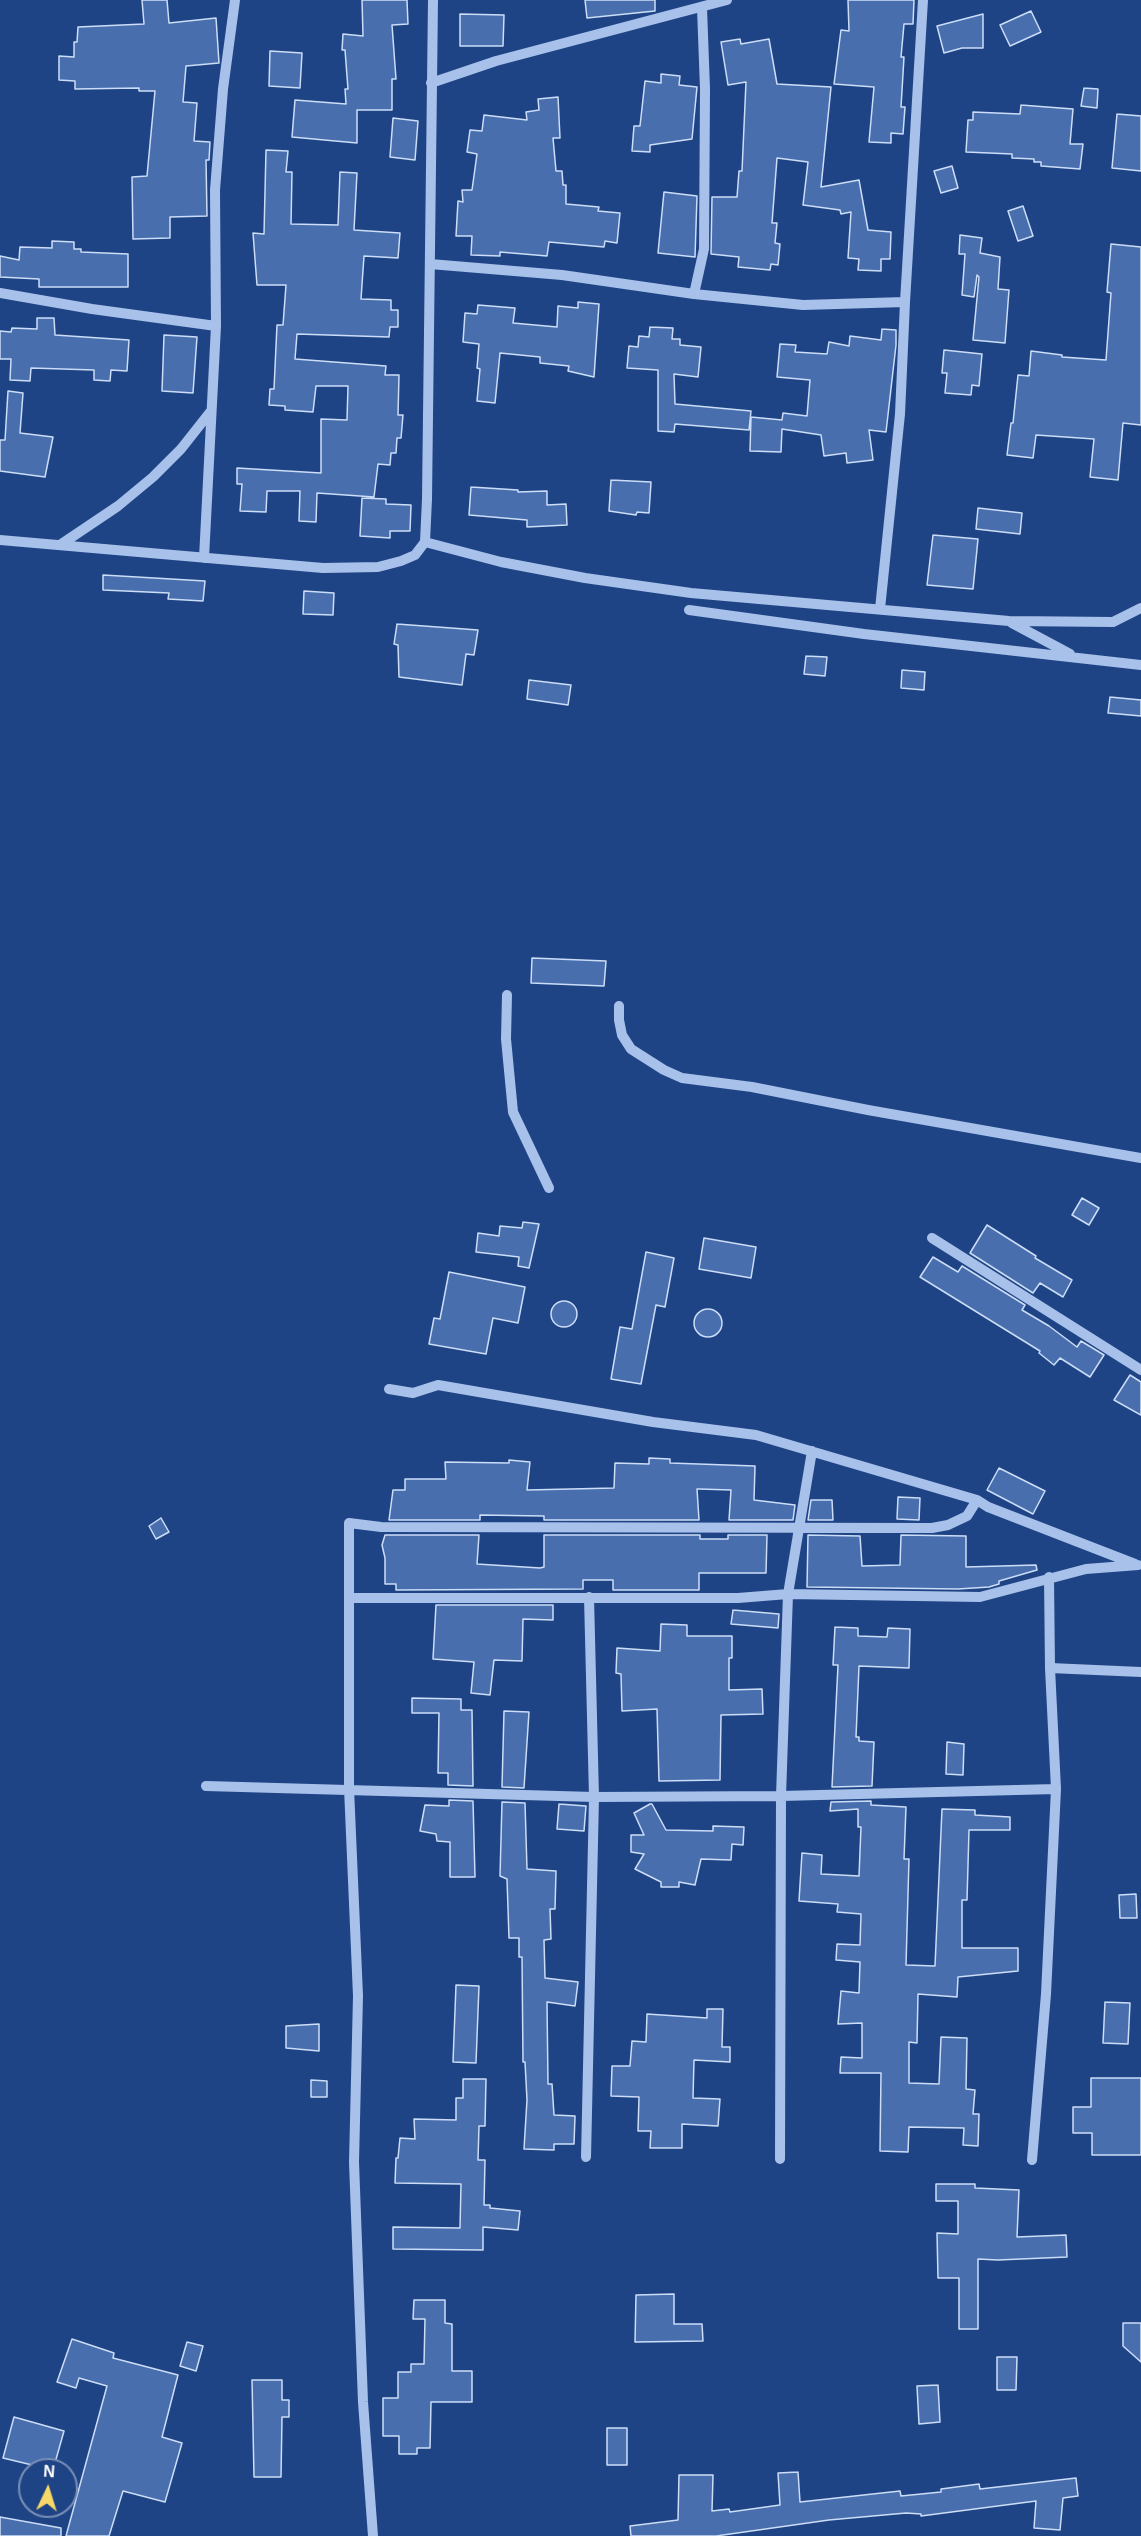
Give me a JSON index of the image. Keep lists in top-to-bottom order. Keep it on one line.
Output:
{"north":"top"}
